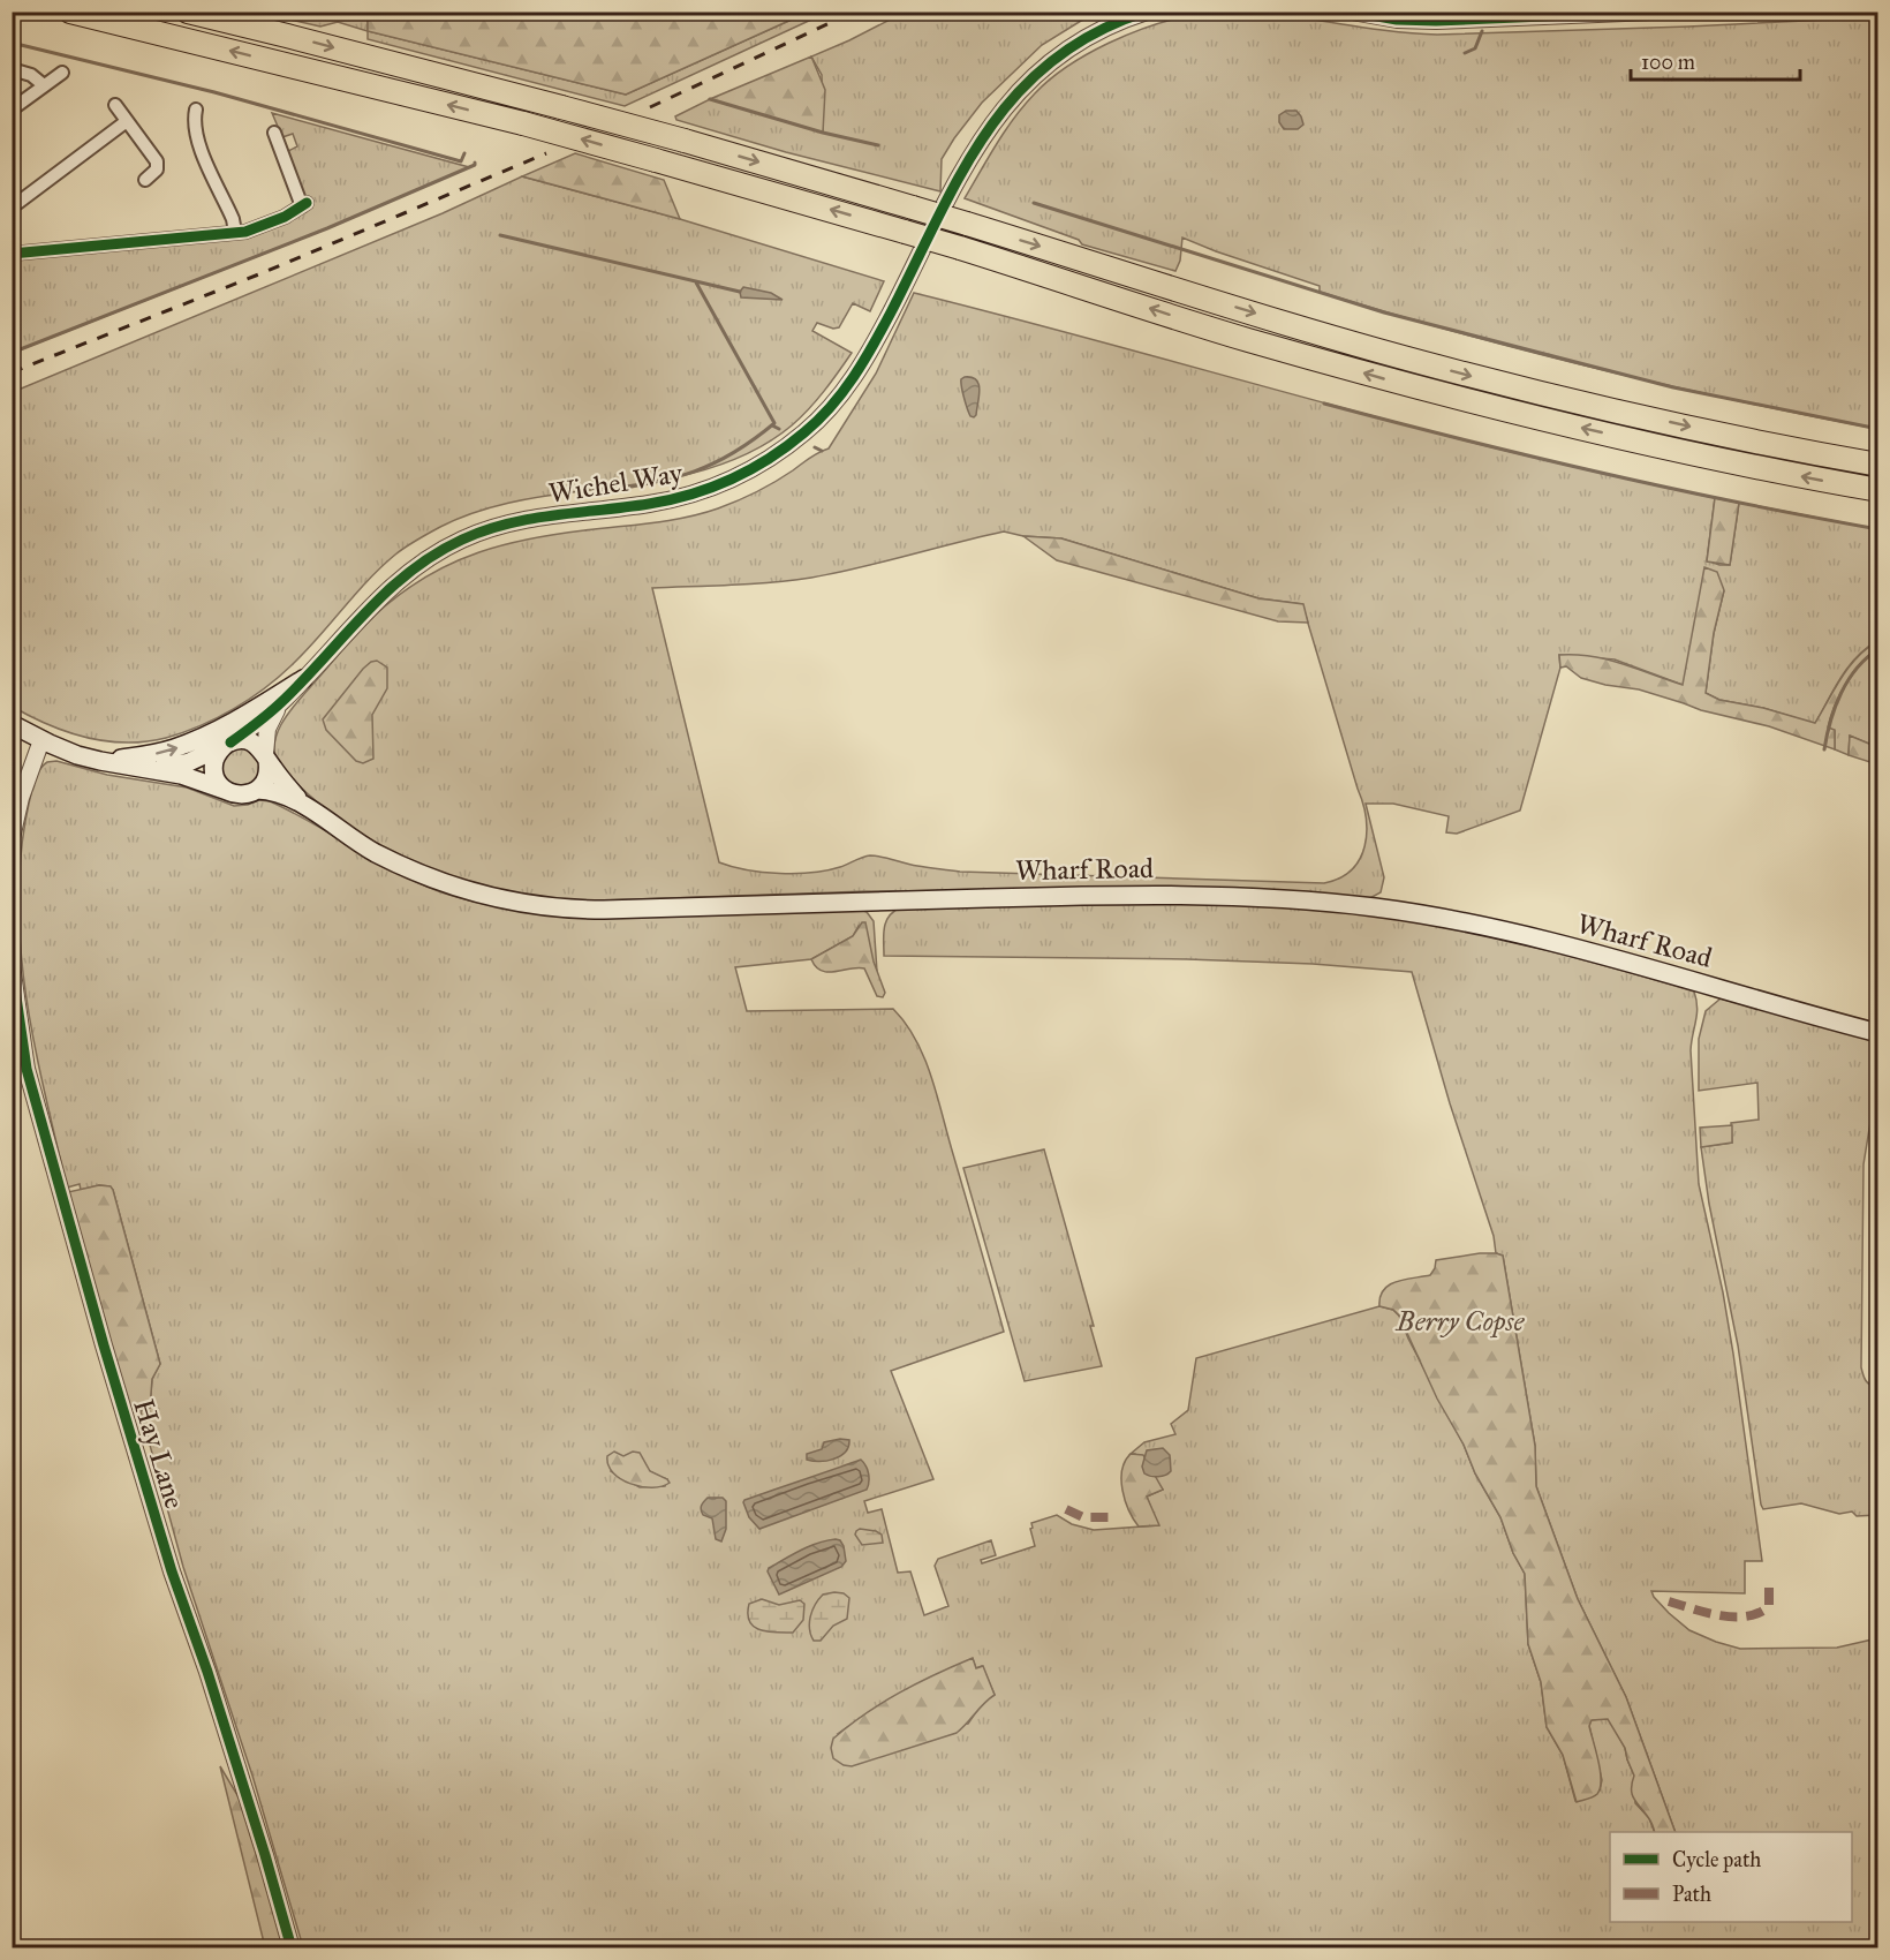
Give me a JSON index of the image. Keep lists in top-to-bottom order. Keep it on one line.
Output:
{"streets":{"main road":["Wharf Road"],"street":["Wichel Way","Hay Lane"]},"crossings":[["Wichel Way","Wharf Road"]],"parks":["Berry Copse"],"legend":["Cycle path","Path"],"scale_bar":"100 m"}
